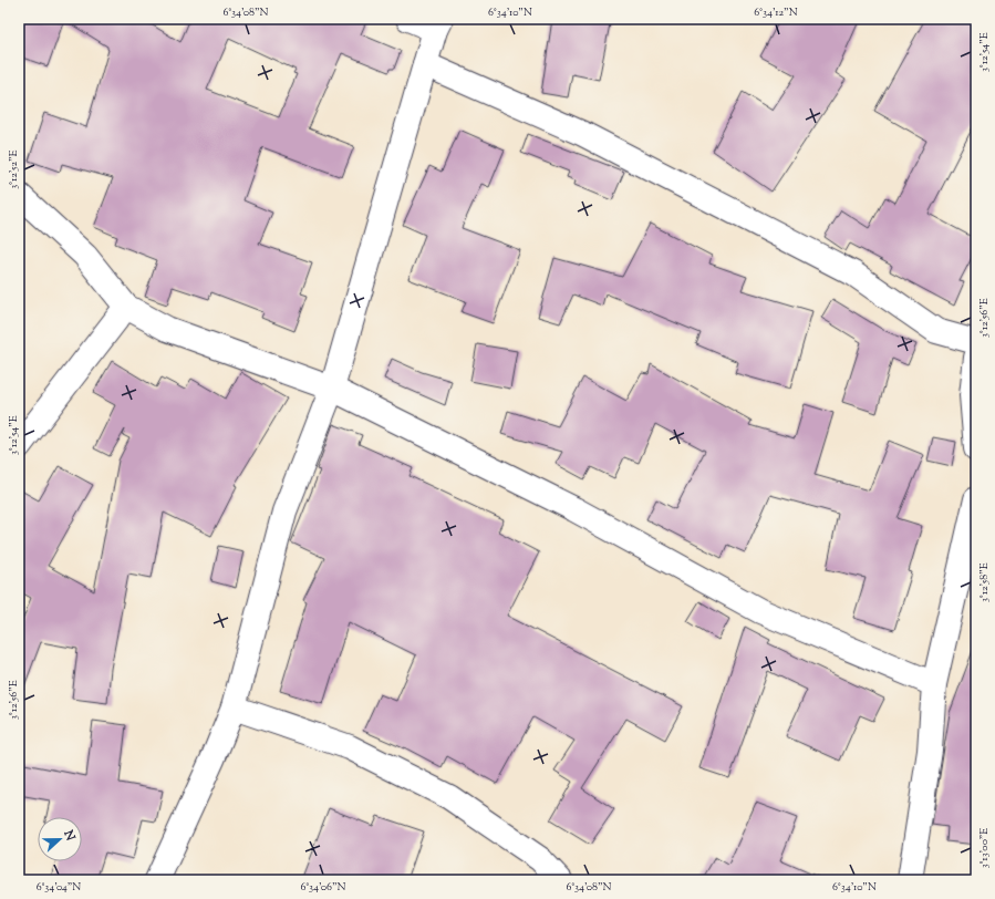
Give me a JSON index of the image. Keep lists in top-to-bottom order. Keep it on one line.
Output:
{"north":"right","coordinates":["6°34'08\"N","6°34'10\"N","6°34'12\"N","3°12'54\"E","3°12'52\"E","3°12'56\"E","3°12'58\"E","3°13'00\"E","6°34'04\"N","6°34'06\"N"]}
